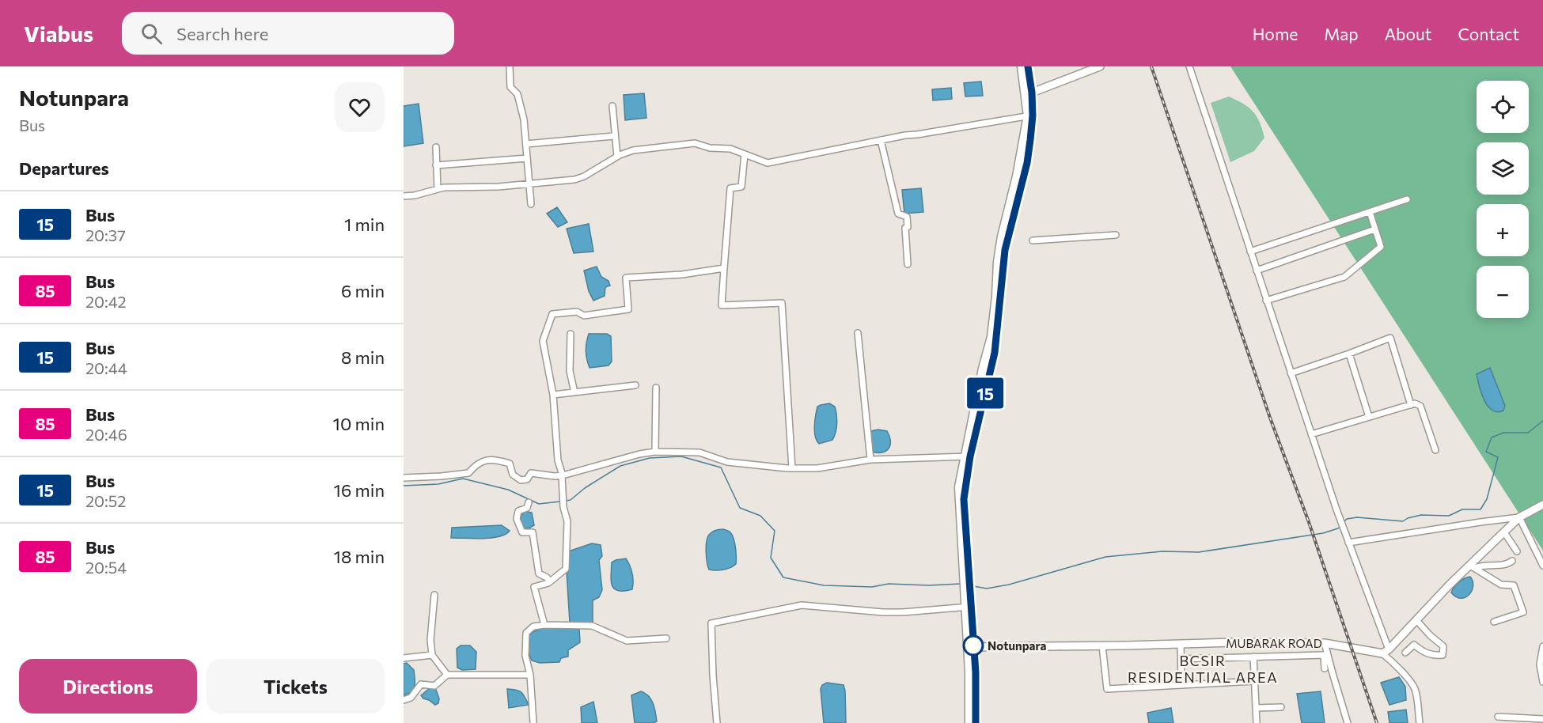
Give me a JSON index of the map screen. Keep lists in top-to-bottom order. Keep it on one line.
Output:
{"streets":{"street":["MUBARAK ROAD"]},"districts":["BCSIR RESIDENTIAL AREA"],"places":["Notunpara"],"lines":["bus line 15"],"page":{"header":"Viabus","search":"Search here","nav":["Home","Map","About","Contact"],"heading":[["Notunpara","Bus"],"Departures"],"on_map":"15","map_buttons":["+","−"],"list":[{"mark":"15","name":"Bus","note":"20:37","value":"1 min"},{"mark":"85","name":"Bus","note":"20:42","value":"6 min"},{"mark":"15","name":"Bus","note":"20:44","value":"8 min"},{"mark":"85","name":"Bus","note":"20:46","value":"10 min"},{"mark":"15","name":"Bus","note":"20:52","value":"16 min"},{"mark":"85","name":"Bus","note":"20:54","value":"18 min"}],"buttons":["Directions","Tickets"]}}
